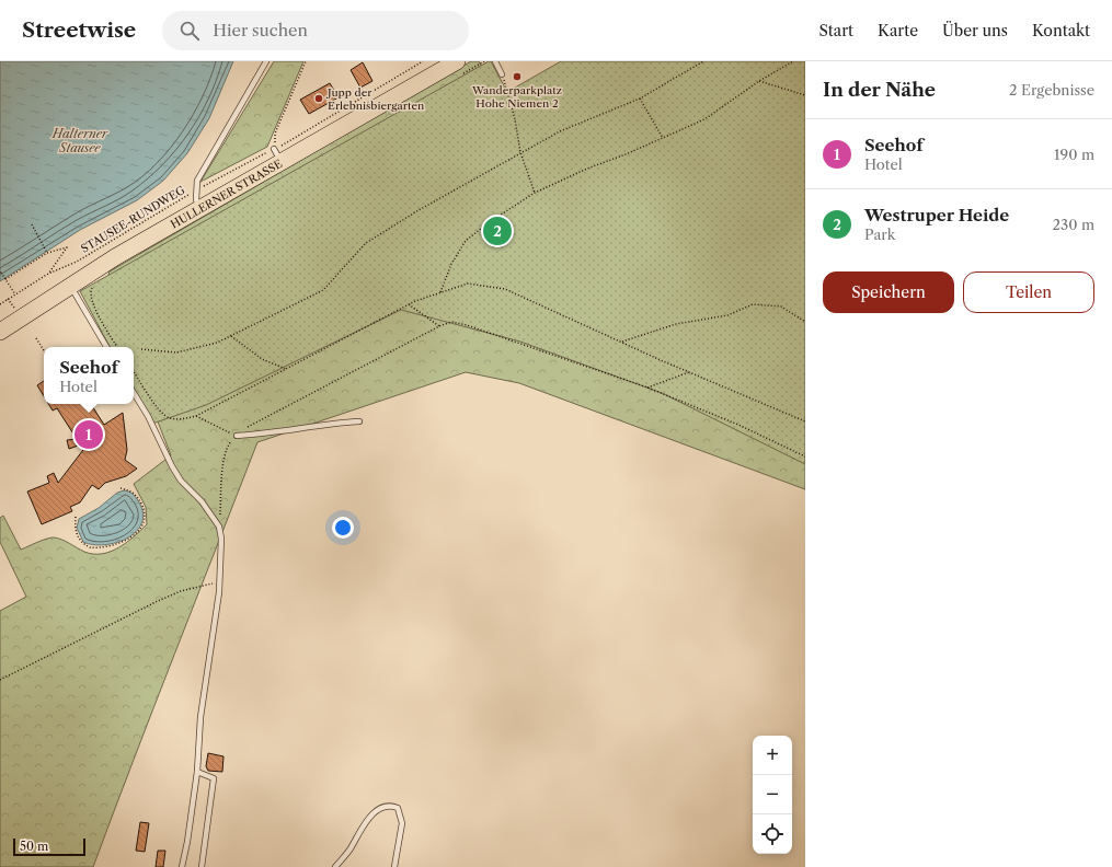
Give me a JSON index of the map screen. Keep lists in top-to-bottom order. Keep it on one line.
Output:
{"streets":{"main road":["HULLERNER STRASSE"],"path":["STAUSEE-RUNDWEG"]},"crossings":[["HULLERNER STRASSE","STAUSEE-RUNDWEG"]],"water":["Halterner Stausee"],"places":["Wanderparkplatz Hohe Niemen 2","Jupp der Erlebnisbiergarten"],"scale_bar":"50 m","page":{"header":"Streetwise","search":"Hier suchen","nav":["Start","Karte","Über uns","Kontakt"],"heading":["In der Nähe","2 Ergebnisse"],"list":[{"mark":"1","name":"Seehof","note":"Hotel","value":"190 m"},{"mark":"2","name":"Westruper Heide","note":"Park","value":"230 m"}],"pins":["2","1"],"buttons":["Speichern","Teilen"],"popup":["Seehof","Hotel"],"map_buttons":["+","−"],"scale":"50 m"}}
